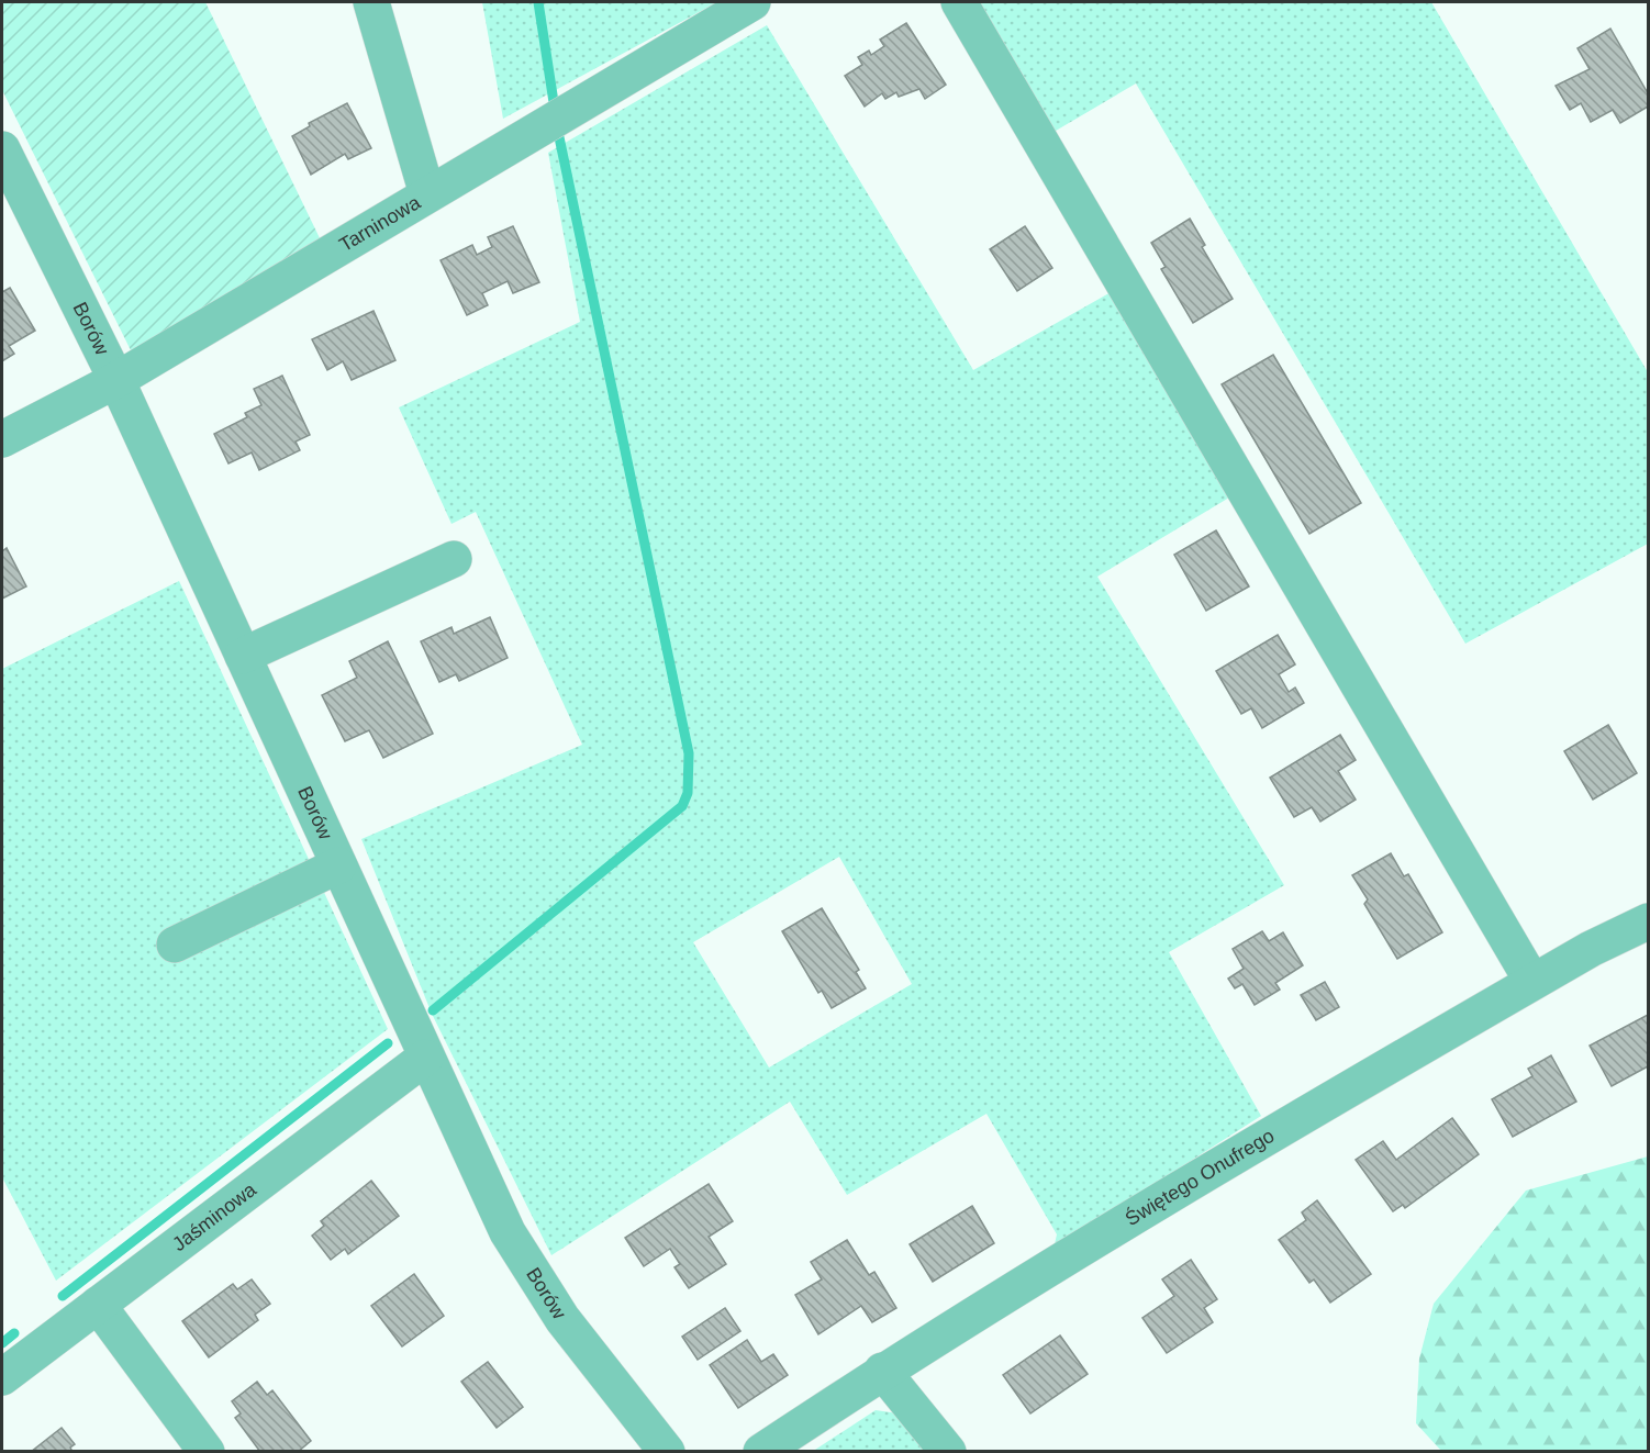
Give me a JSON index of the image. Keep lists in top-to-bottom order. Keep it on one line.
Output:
{"streets":{"street":["Tarninowa","Borów","Świętego Onufrego","Jaśminowa"]},"crossings":[["Tarninowa","Borów"],["Borów","Jaśminowa"]]}
